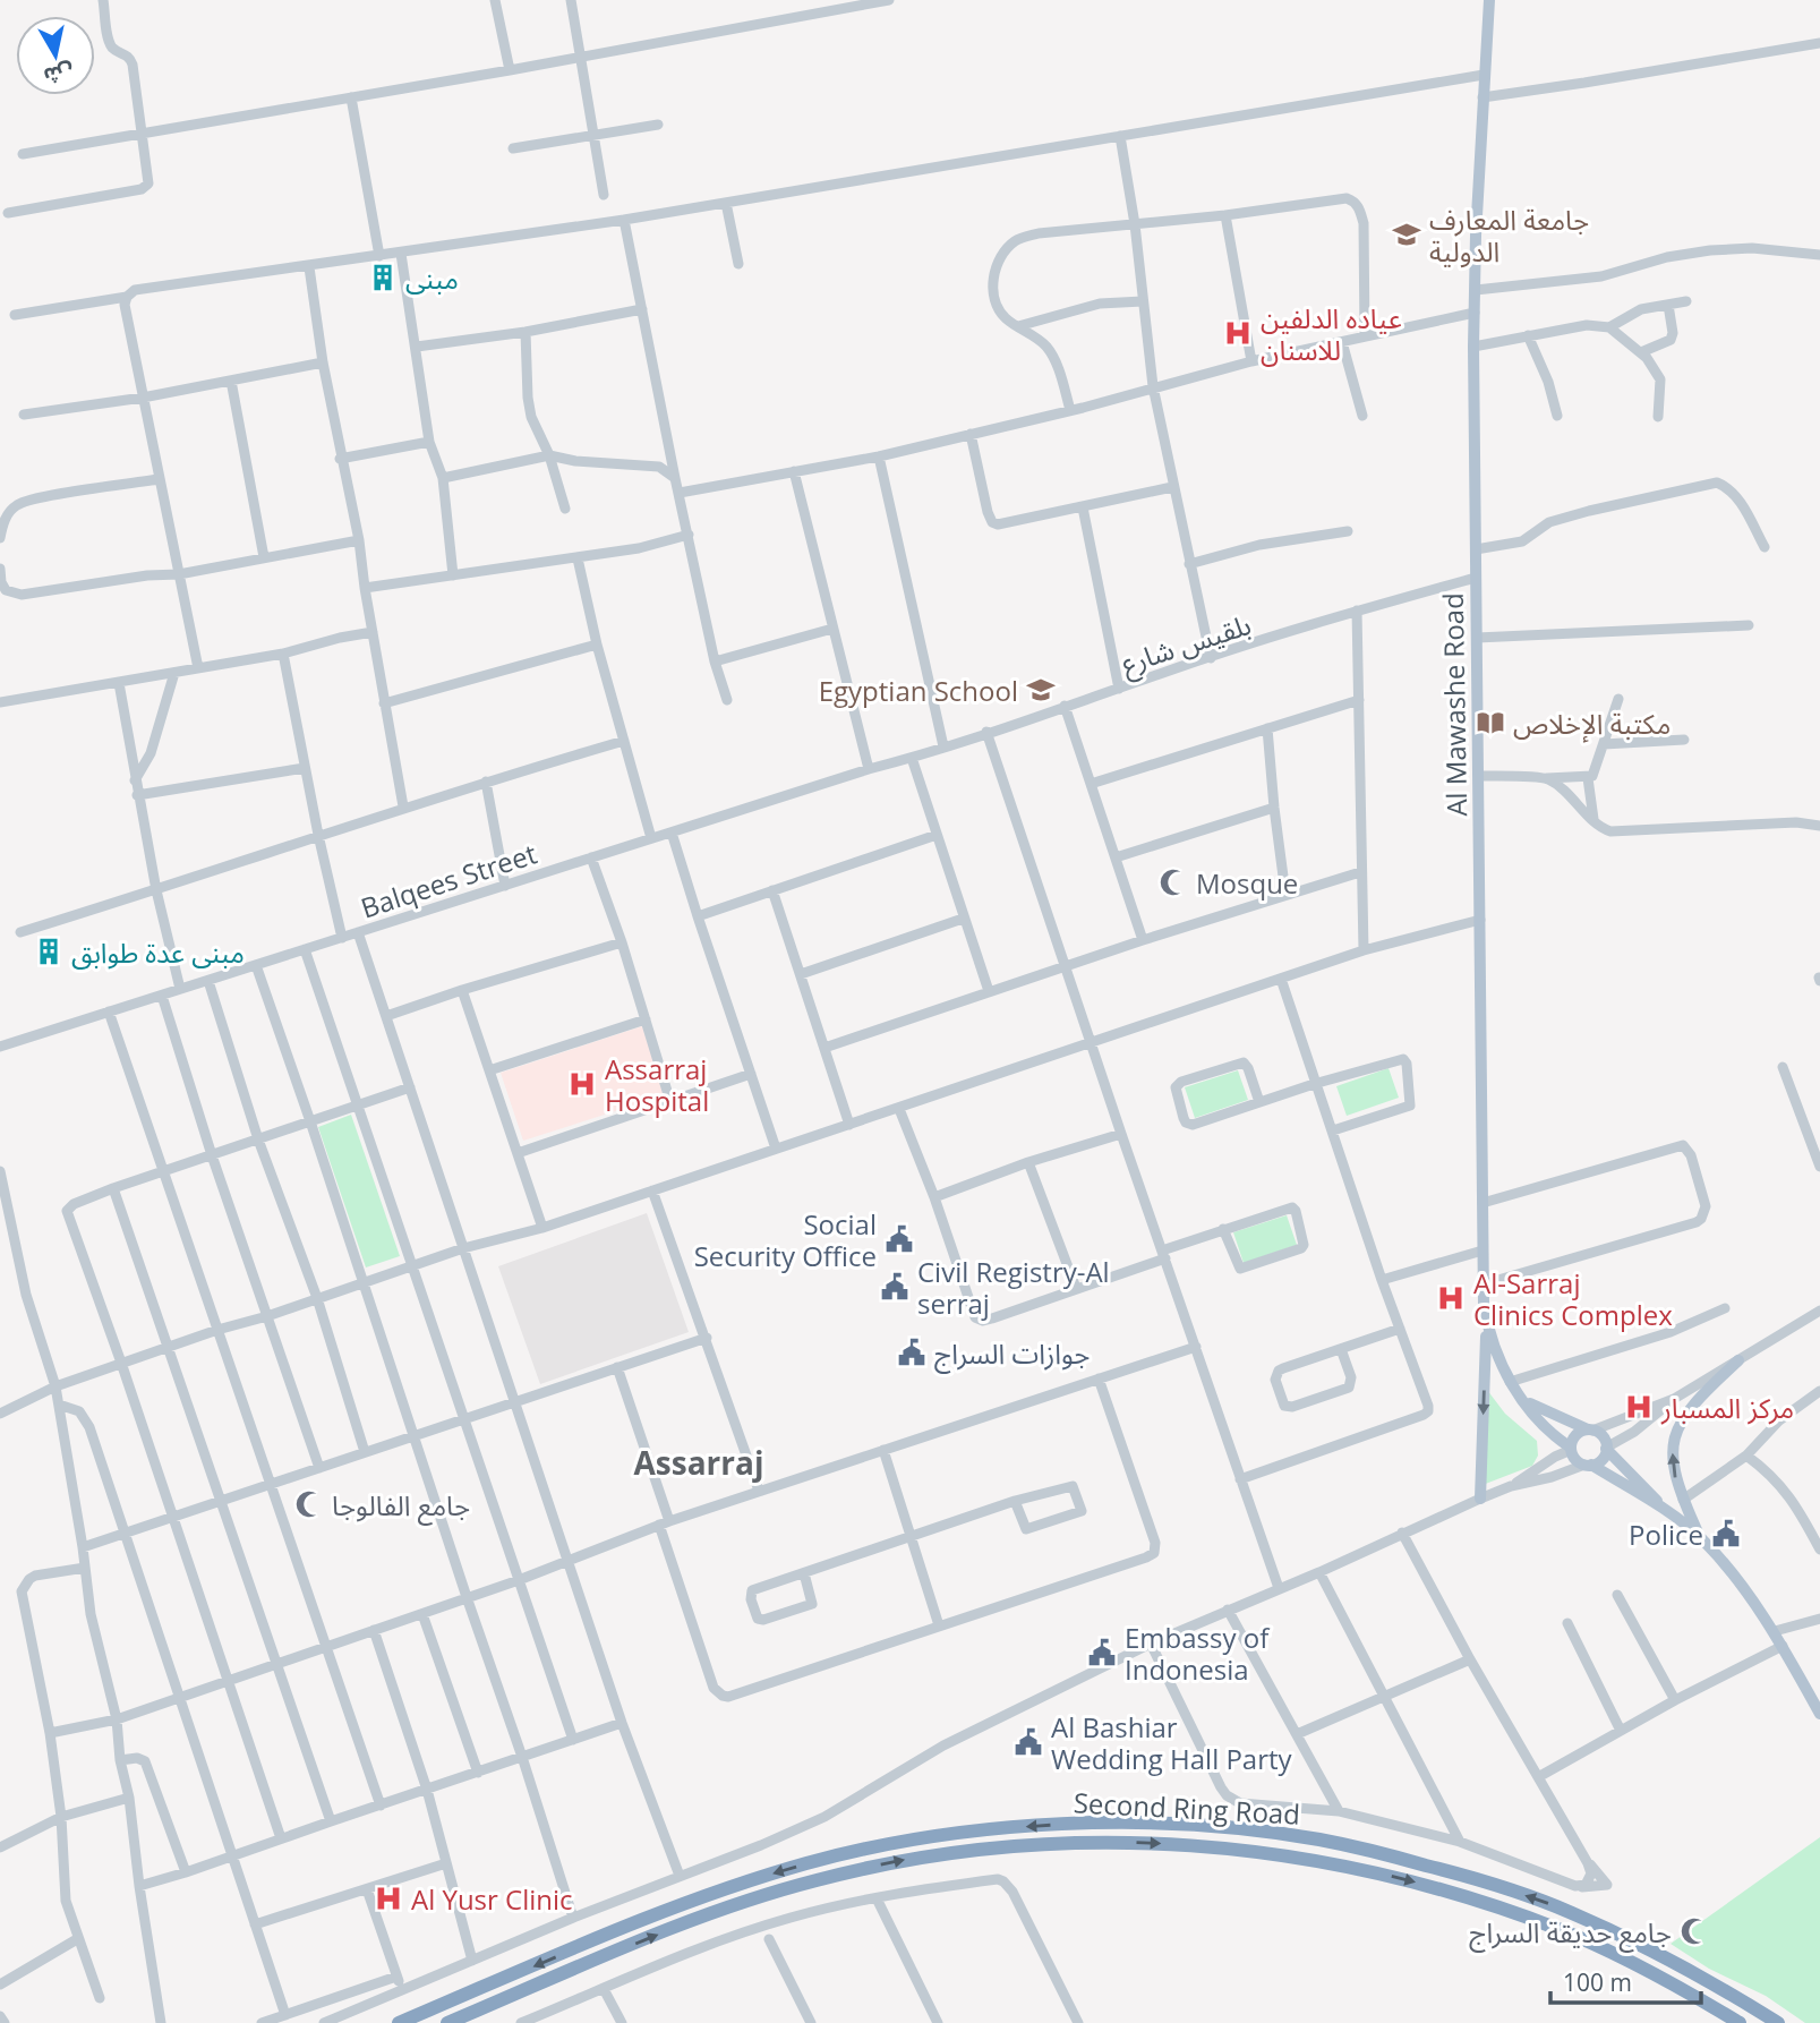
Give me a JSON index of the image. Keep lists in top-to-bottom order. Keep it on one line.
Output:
{"streets":{"highway":["Second Ring Road"],"main road":["Al Mawashe Road"],"street":["بلقيس شارع","Balqees Street"]},"crossings":[["بلقيس شارع","Al Mawashe Road"],["بلقيس شارع","Balqees Street"]],"districts":["Assarraj"],"places":{"school or university":["جامعة المعارف الدولية","Egyptian School"],"building":["مبنى","مبنى عدة طوابق"],"hospital":["عياده الدلفين للاسنان","Assarraj Hospital","Al-Sarraj Clinics Complex","مركز المسبار","Al Yusr Clinic"],"library":["مكتبة الإخلاص"],"mosque":["Mosque","جامع الفالوجا","جامع حديقة السراج"],"public building":["Social Security Office","Civil Registry-Al serraj","جوازات السراج","Police","Embassy of Indonesia","Al Bashiar Wedding Hall Party"]},"scale_bar":"100 m","north":"bottom"}
